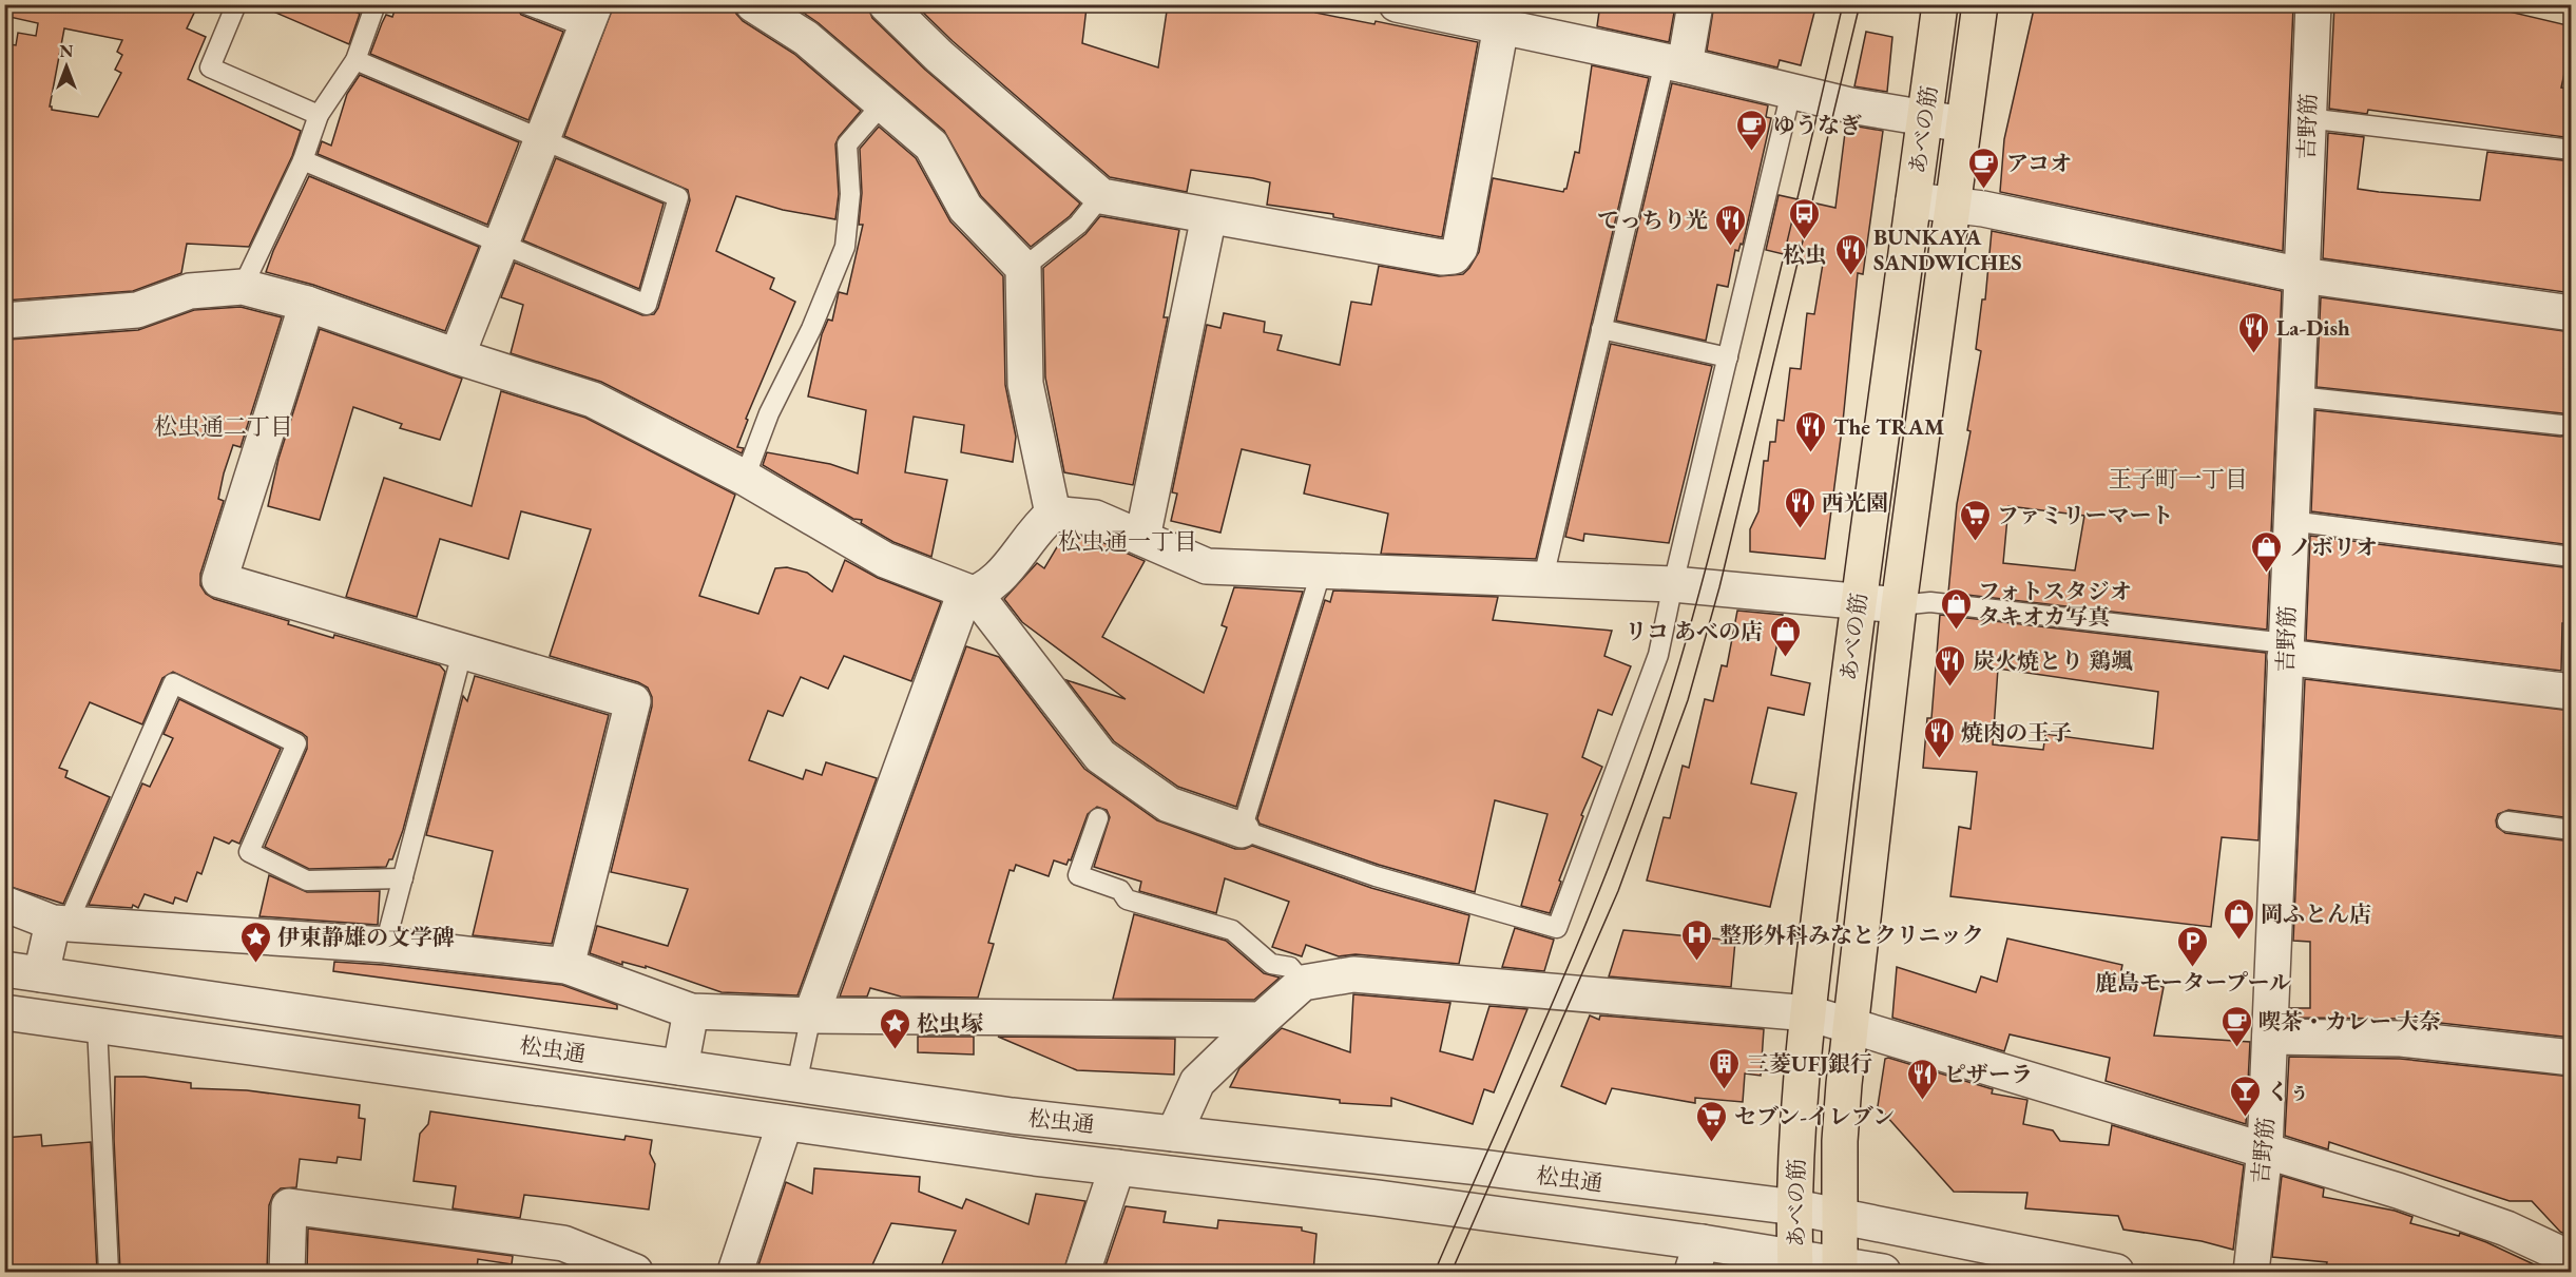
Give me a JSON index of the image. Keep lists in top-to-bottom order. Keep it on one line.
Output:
{"streets":{"main road":["あべの筋"],"street":["吉野筋","松虫通"]},"crossings":[["あべの筋","松虫通"]],"districts":["松虫通二丁目","王子町一丁目","松虫通一丁目"],"places":{"cafe":["ゆうなぎ","アコオ","喫茶・カレー 大奈"],"bus stop":["松虫"],"restaurant":["てっちり光","BUNKAYA SANDWICHES","La-Dish","The TRAM","西光園","炭火焼とり 鶏颯","焼肉の王子","ピザーラ"],"supermarket":["ファミリーマート","セブン-イレブン"],"shop":["ノボリオ","フォトスタジオ タキオカ写真","リコ あべの店","岡ふとん店"],"hospital":["整形外科みなとクリニック"],"place":["伊東静雄の文学碑","松虫塚"],"parking":["鹿島モータープール"],"building":["三菱UFJ銀行"],"bar":["くぅ"]},"north":"top"}
